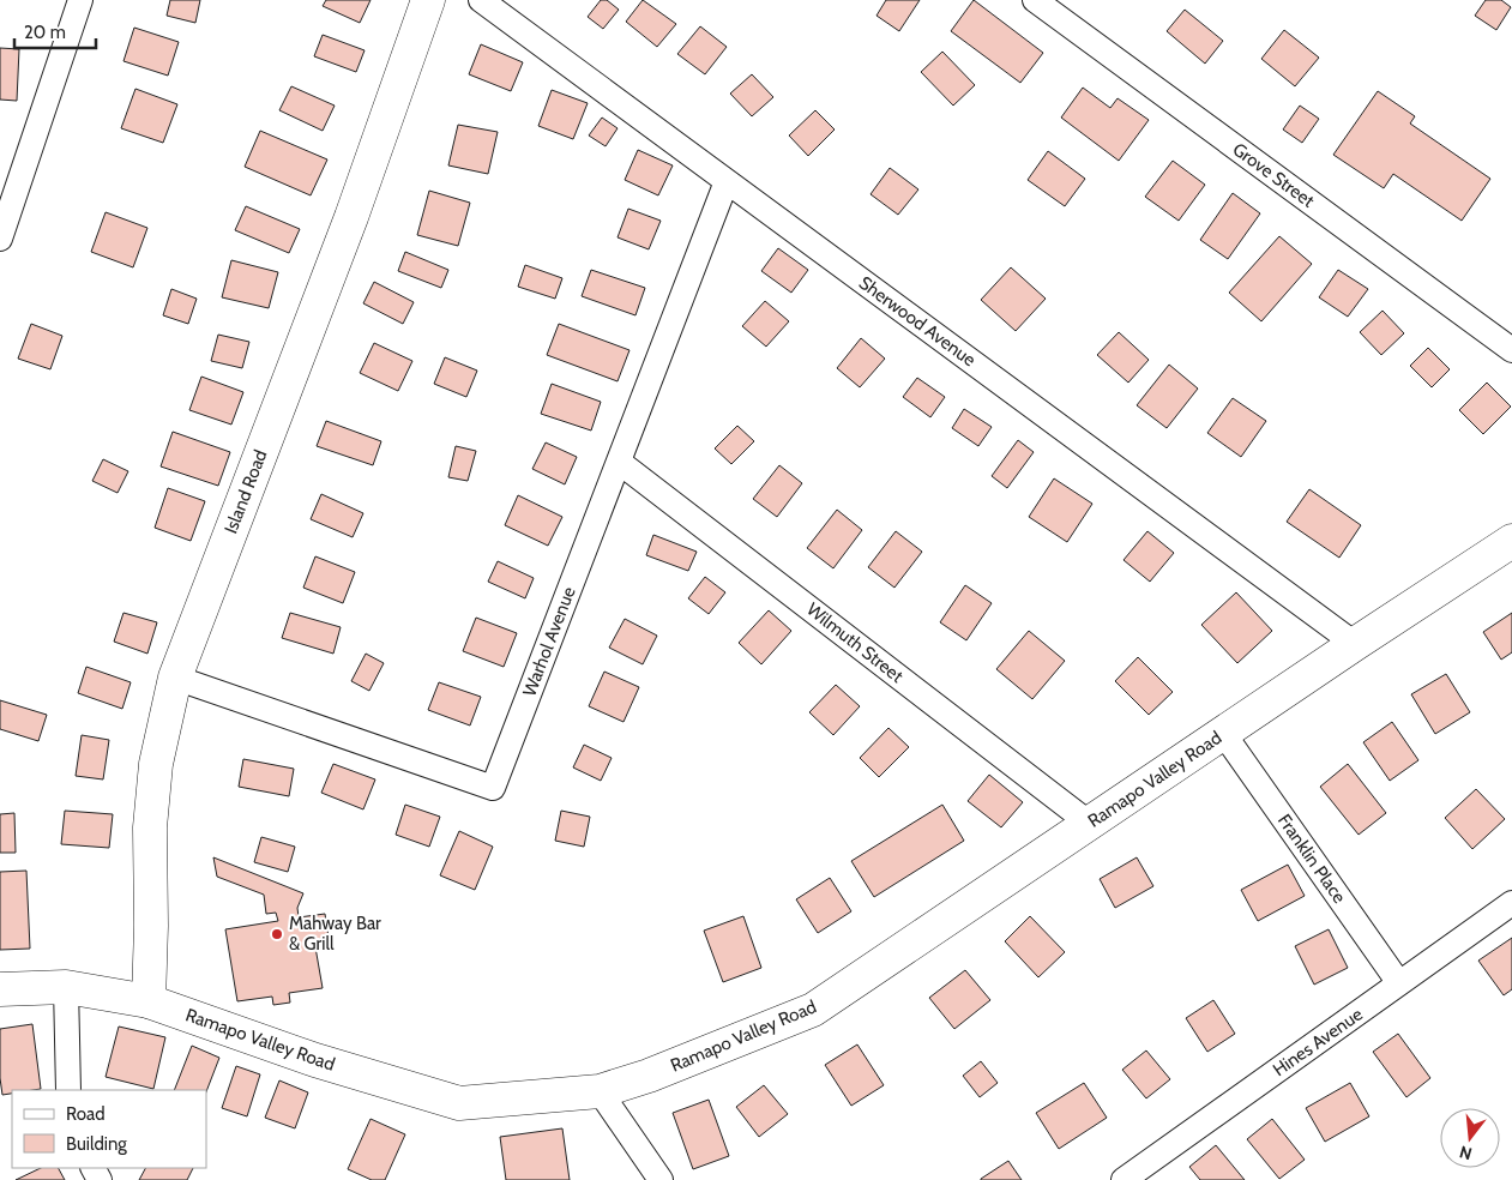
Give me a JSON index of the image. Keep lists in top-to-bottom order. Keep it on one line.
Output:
{"streets":{"main road":["Island Road","Ramapo Valley Road"],"street":["Grove Street","Sherwood Avenue","Warhol Avenue","Wilmuth Street","Franklin Place","Hines Avenue"]},"crossings":[["Sherwood Avenue","Warhol Avenue"],["Sherwood Avenue","Ramapo Valley Road"],["Island Road","Warhol Avenue"],["Island Road","Ramapo Valley Road"],["Warhol Avenue","Wilmuth Street"],["Wilmuth Street","Ramapo Valley Road"],["Ramapo Valley Road","Franklin Place"],["Franklin Place","Hines Avenue"]],"places":["Mahway Bar & Grill"],"legend":["Road","Building"],"scale_bar":"20 m","north":"bottom"}
